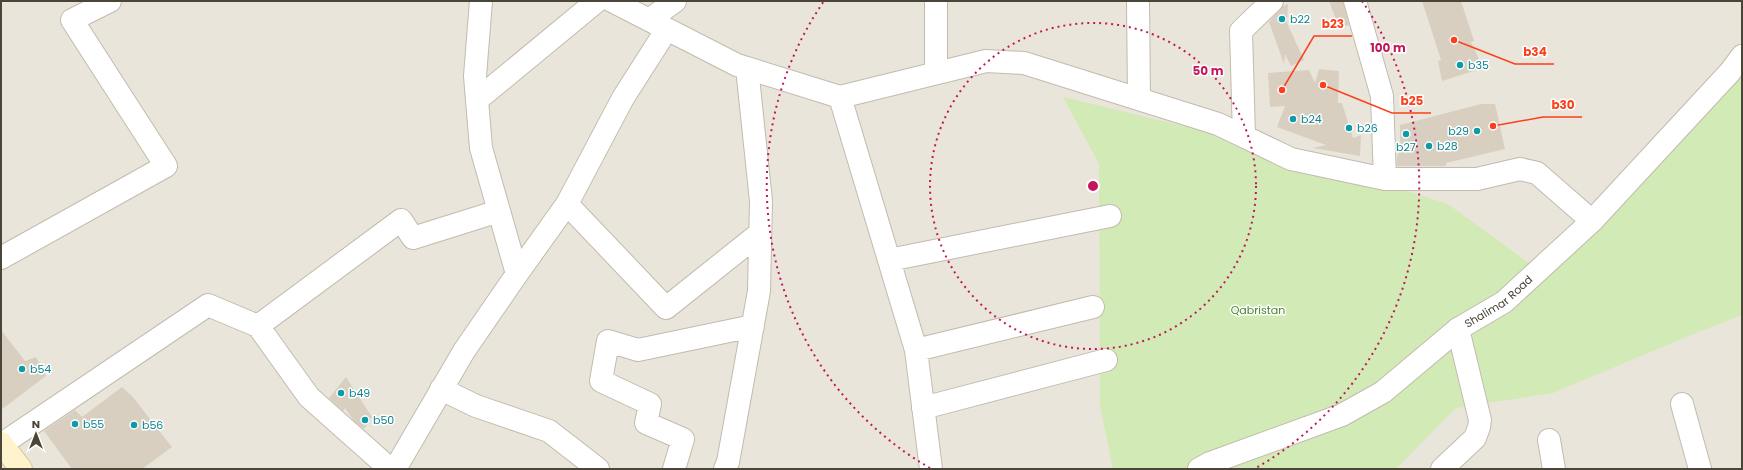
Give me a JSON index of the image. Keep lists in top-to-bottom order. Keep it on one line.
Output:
{"streets":{"street":["Shalimar Road"]},"parks":["Qabristan"],"places":["b22","b34","b35","b25","b23","b24","b30","b26","b29","b27","b28","b54","b49","b50","b55","b56"],"north":"top","rings":["100 m","50 m"]}
